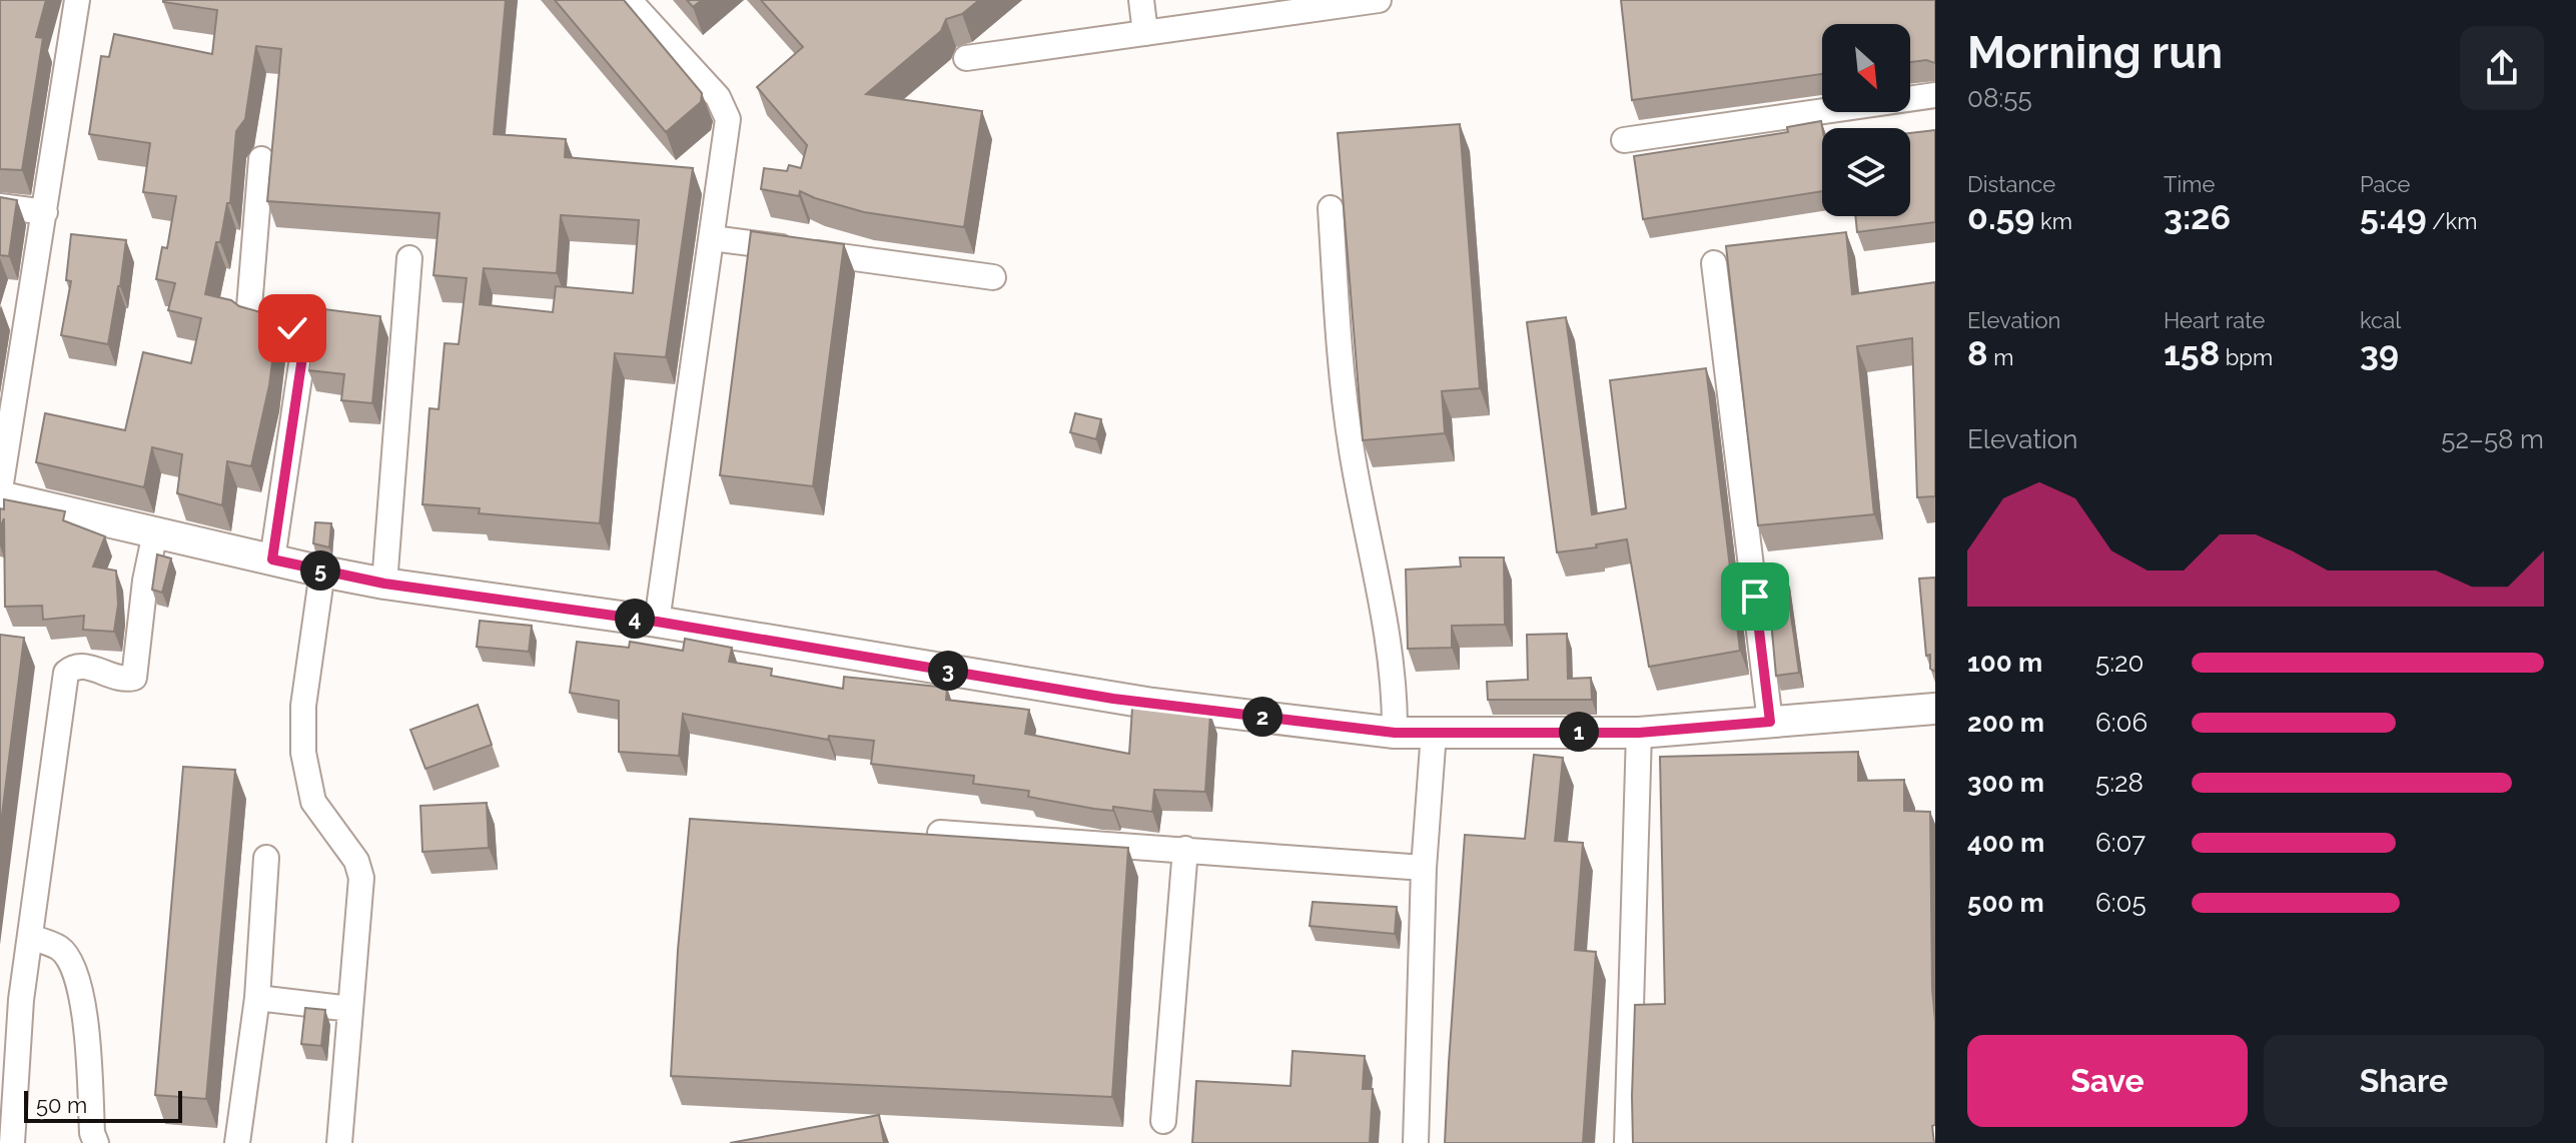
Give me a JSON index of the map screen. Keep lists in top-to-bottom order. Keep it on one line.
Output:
{"scale_bar":"50 m","north":"bottom right","page":{"heading":["Morning run","08:55"],"stats":[["Distance","0.59 km"],["Time","3:26"],["Pace","5:49 /km"],["Elevation","8 m"],["Heart rate","158 bpm"],["kcal","39"]],"chart":["Elevation","52–58 m"],"pins":["5","4","3","2","1"],"list":[{"name":"100 m","note":"5:20"},{"name":"200 m","note":"6:06"},{"name":"300 m","note":"5:28"},{"name":"400 m","note":"6:07"},{"name":"500 m","note":"6:05"}],"buttons":["Save","Share"],"scale":"50 m"}}
